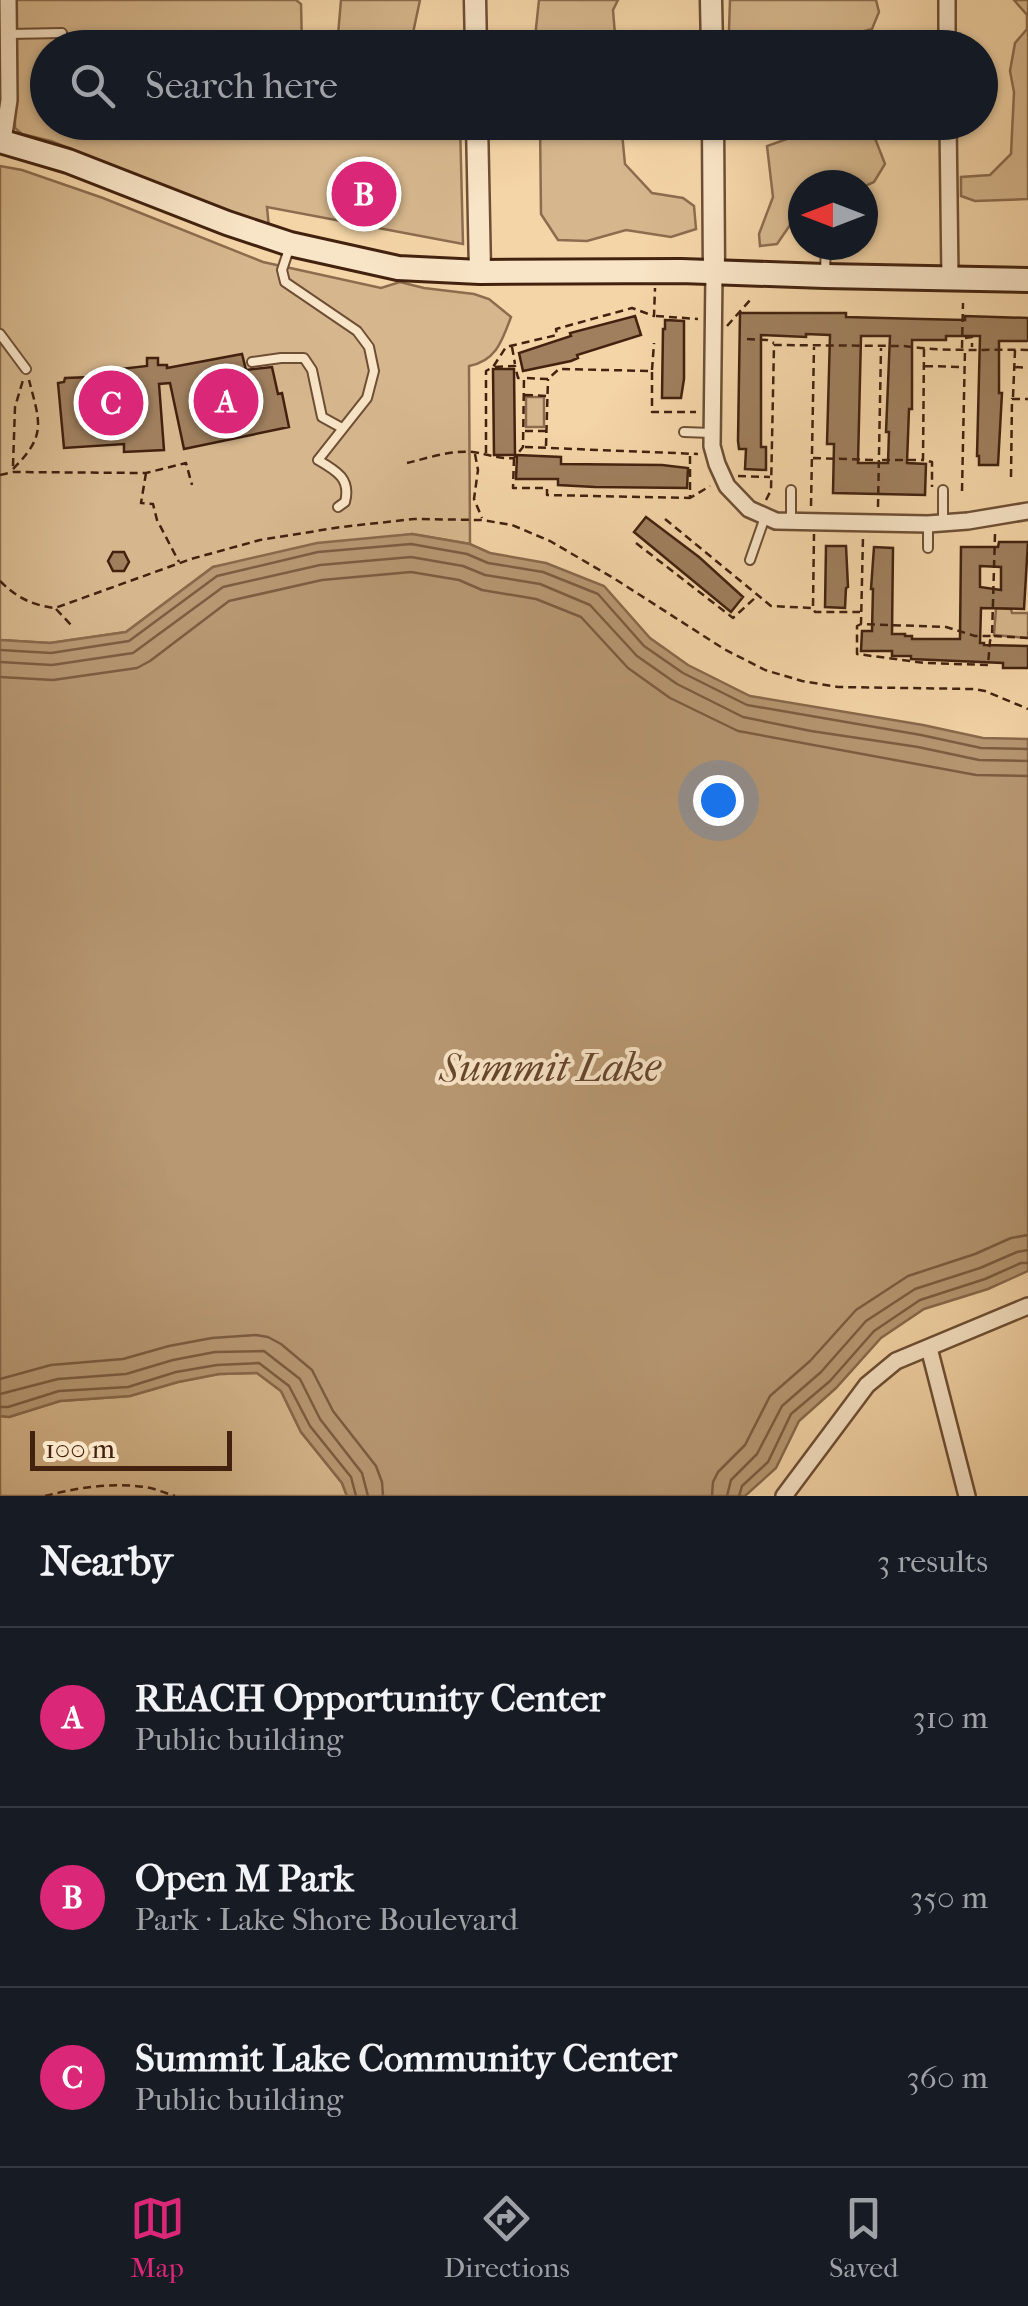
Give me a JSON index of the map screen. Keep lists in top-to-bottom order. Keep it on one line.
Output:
{"water":["Summit Lake"],"scale_bar":"100 m","north":"left","page":{"search":"Search here","pins":["B","A","C"],"scale":"100 m","heading":["Nearby","3 results"],"list":[{"mark":"A","name":"REACH Opportunity Center","note":"Public building","value":"310 m"},{"mark":"B","name":"Open M Park","note":"Park · Lake Shore Boulevard","value":"350 m"},{"mark":"C","name":"Summit Lake Community Center","note":"Public building","value":"360 m"}],"nav":["Map","Directions","Saved"]}}
